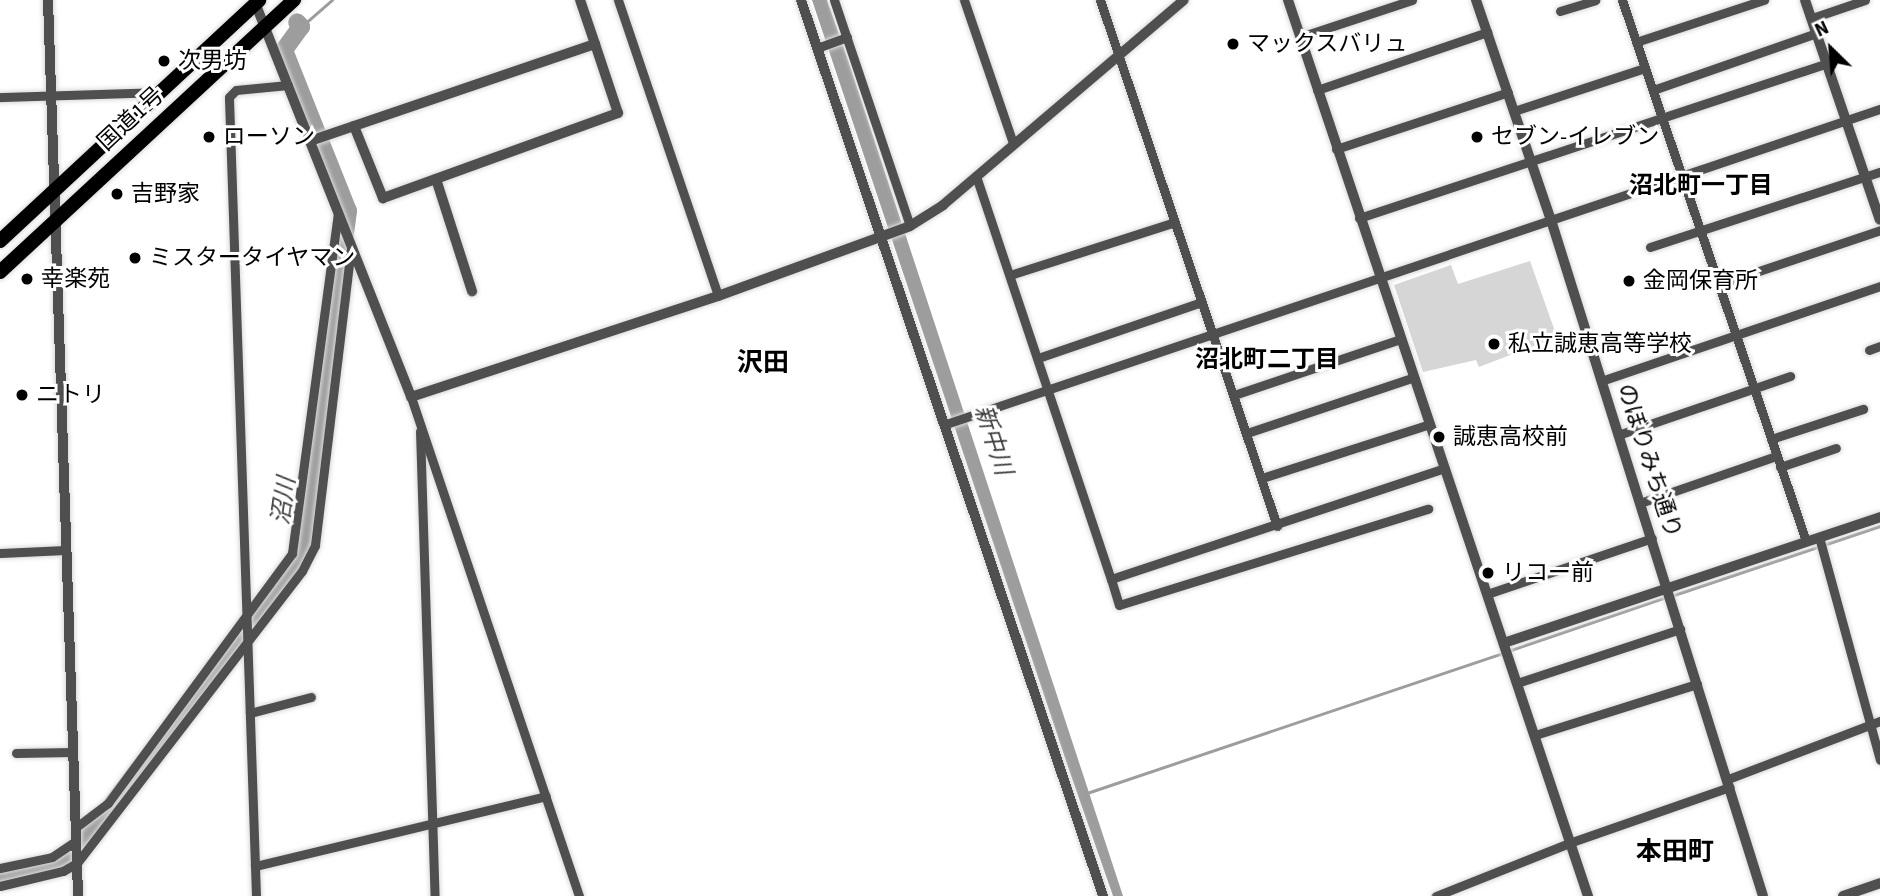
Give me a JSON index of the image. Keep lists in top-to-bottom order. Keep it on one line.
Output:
{"streets":{"highway":["国道1号"],"street":["のぼりみち通り"]},"districts":["沼北町一丁目","沼北町二丁目","沢田","本田町"],"water":["新中川","沼川"],"places":["マックスバリュ","次男坊","ローソン","セブン-イレブン","吉野家","ミスタータイヤマン","幸楽苑","金岡保育所","私立誠恵高等学校","ニトリ","誠恵高校前","リコー前"],"north":"top left"}
